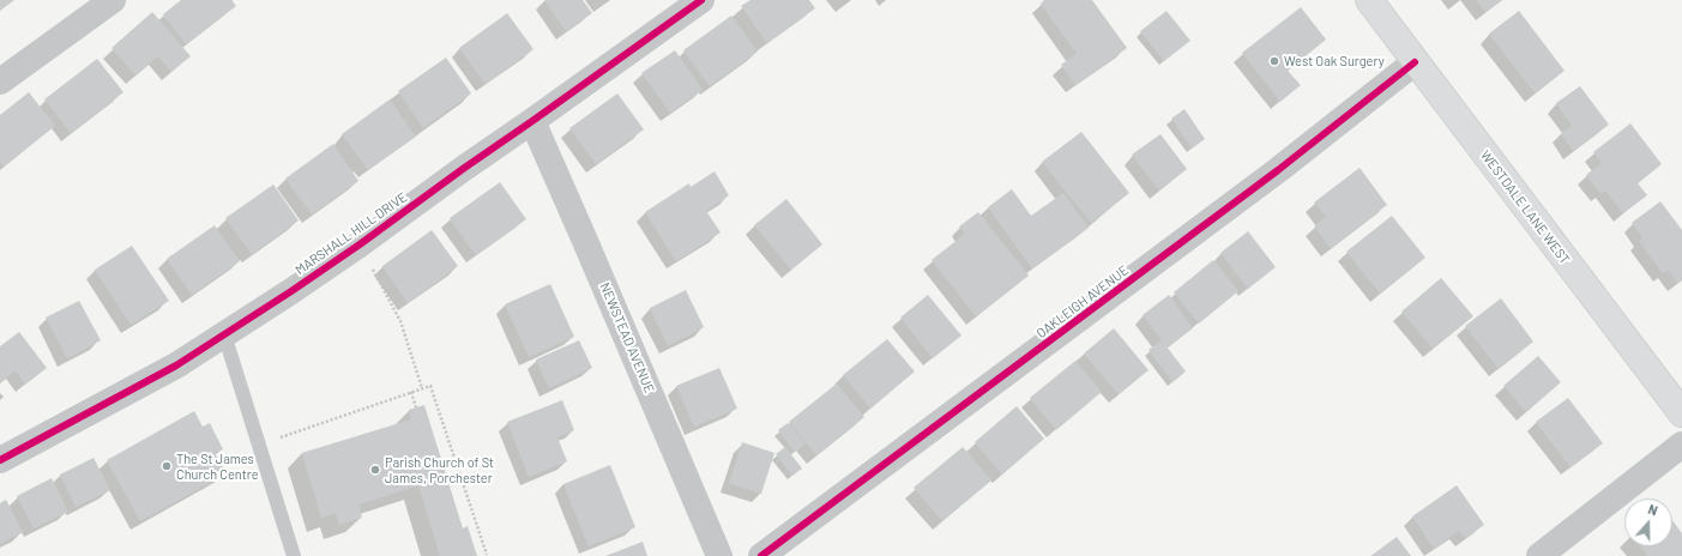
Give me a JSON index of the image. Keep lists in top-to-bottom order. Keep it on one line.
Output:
{"streets":{"street":["WESTDALE LANE WEST","MARSHALL HILL DRIVE","OAKLEIGH AVENUE","NEWSTEAD AVENUE"]},"crossings":[["WESTDALE LANE WEST","OAKLEIGH AVENUE"],["MARSHALL HILL DRIVE","NEWSTEAD AVENUE"]],"places":["West Oak Surgery","The St James Church Centre","Parish Church of St James, Porchester"],"north":"top"}
